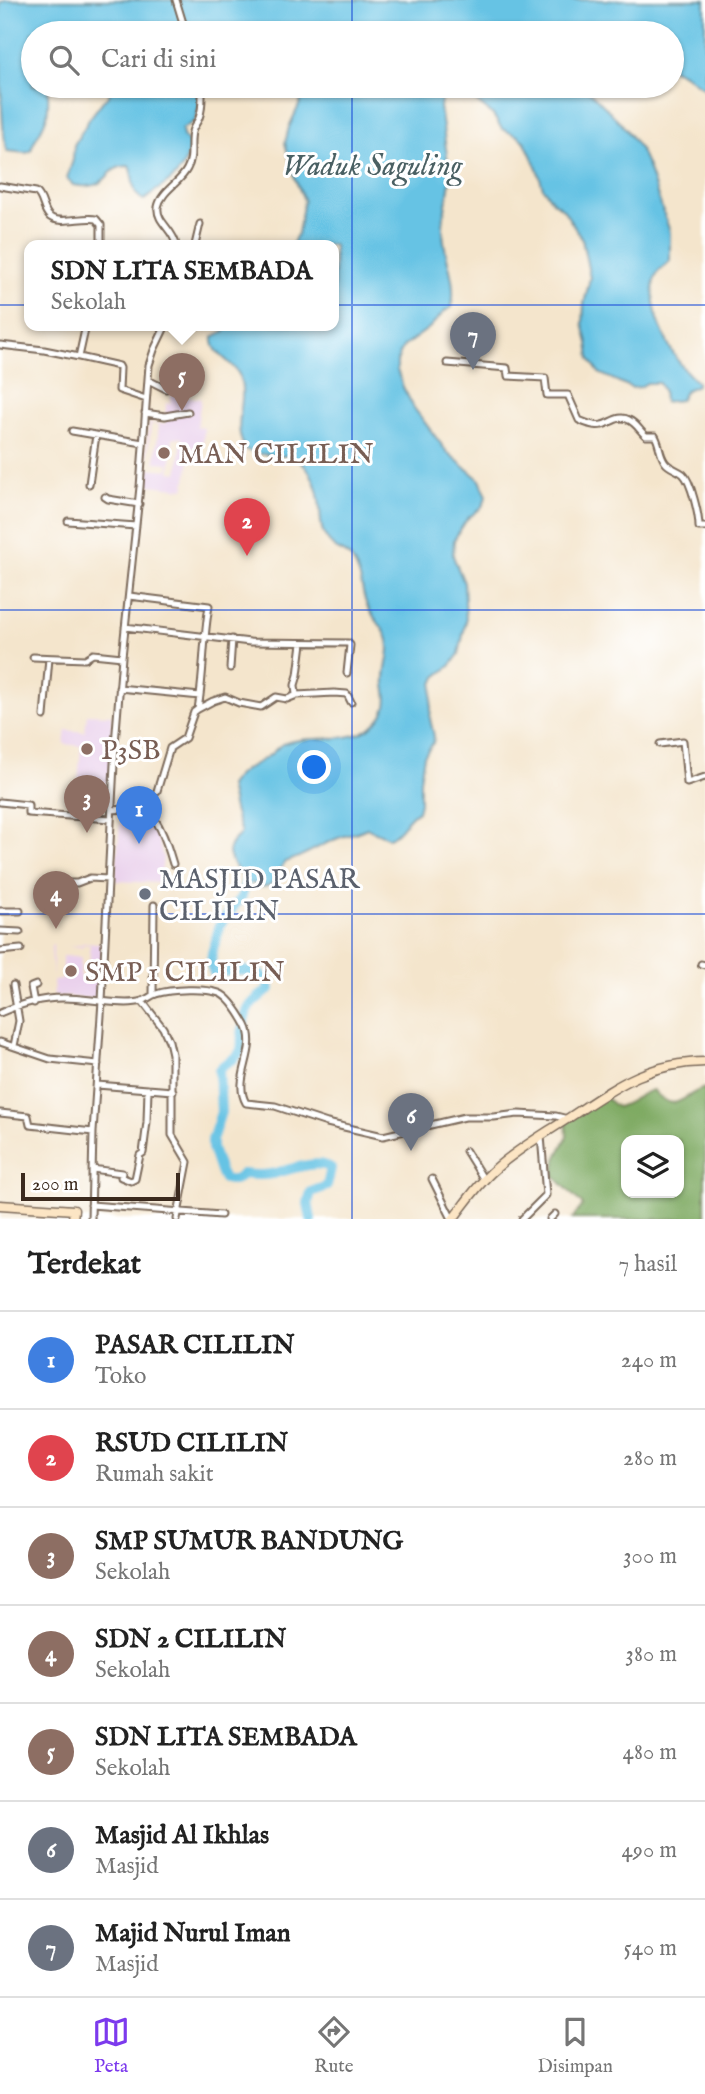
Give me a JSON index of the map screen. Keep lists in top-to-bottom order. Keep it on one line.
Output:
{"water":["Waduk Saguling"],"places":["MAN CILILIN","P3SB","MASJID PASAR CILILIN","SMP 1 CILILIN"],"scale_bar":"200 m","page":{"search":"Cari di sini","popup":["SDN LITA SEMBADA","Sekolah"],"pins":["7","5","2","3","1","4","6"],"scale":"200 m","heading":["Terdekat","7 hasil"],"list":[{"mark":"1","name":"PASAR CILILIN","note":"Toko","value":"240 m"},{"mark":"2","name":"RSUD CILILIN","note":"Rumah sakit","value":"280 m"},{"mark":"3","name":"SMP SUMUR BANDUNG","note":"Sekolah","value":"300 m"},{"mark":"4","name":"SDN 2 CILILIN","note":"Sekolah","value":"380 m"},{"mark":"5","name":"SDN LITA SEMBADA","note":"Sekolah","value":"480 m"},{"mark":"6","name":"Masjid Al Ikhlas","note":"Masjid","value":"490 m"},{"mark":"7","name":"Majid Nurul Iman","note":"Masjid","value":"540 m"}],"nav":["Peta","Rute","Disimpan"]}}
